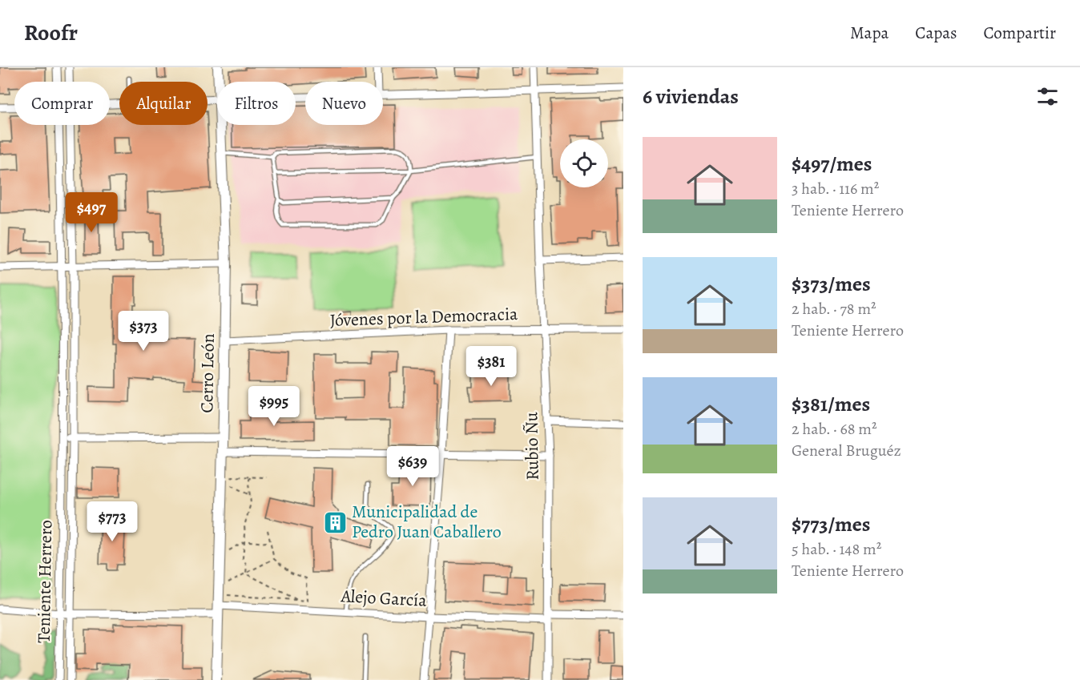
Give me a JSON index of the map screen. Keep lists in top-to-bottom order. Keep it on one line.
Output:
{"streets":{"street":["Jóvenes por la Democracia","Cerro León","Rubio Ñu","Teniente Herrero","Alejo García"]},"crossings":[["Jóvenes por la Democracia","Cerro León"],["Jóvenes por la Democracia","Rubio Ñu"],["Cerro León","Alejo García"],["Rubio Ñu","Alejo García"],["Teniente Herrero","Alejo García"]],"places":{"building":["Municipalidad de Pedro Juan Caballero"]},"page":{"header":"Roofr","nav":["Mapa","Capas","Compartir"],"heading":"6 viviendas","chip":["Comprar","Alquilar","Filtros","Nuevo"],"list":[{"name":"$497/mes","note":"3 hab. · 116 m² · Teniente Herrero"},{"name":"$373/mes","note":"2 hab. · 78 m² · Teniente Herrero"},{"name":"$381/mes","note":"2 hab. · 68 m² · General Bruguéz"},{"name":"$773/mes","note":"5 hab. · 148 m² · Teniente Herrero"}],"price":["$497","$373","$381","$995","$639","$773"]}}
